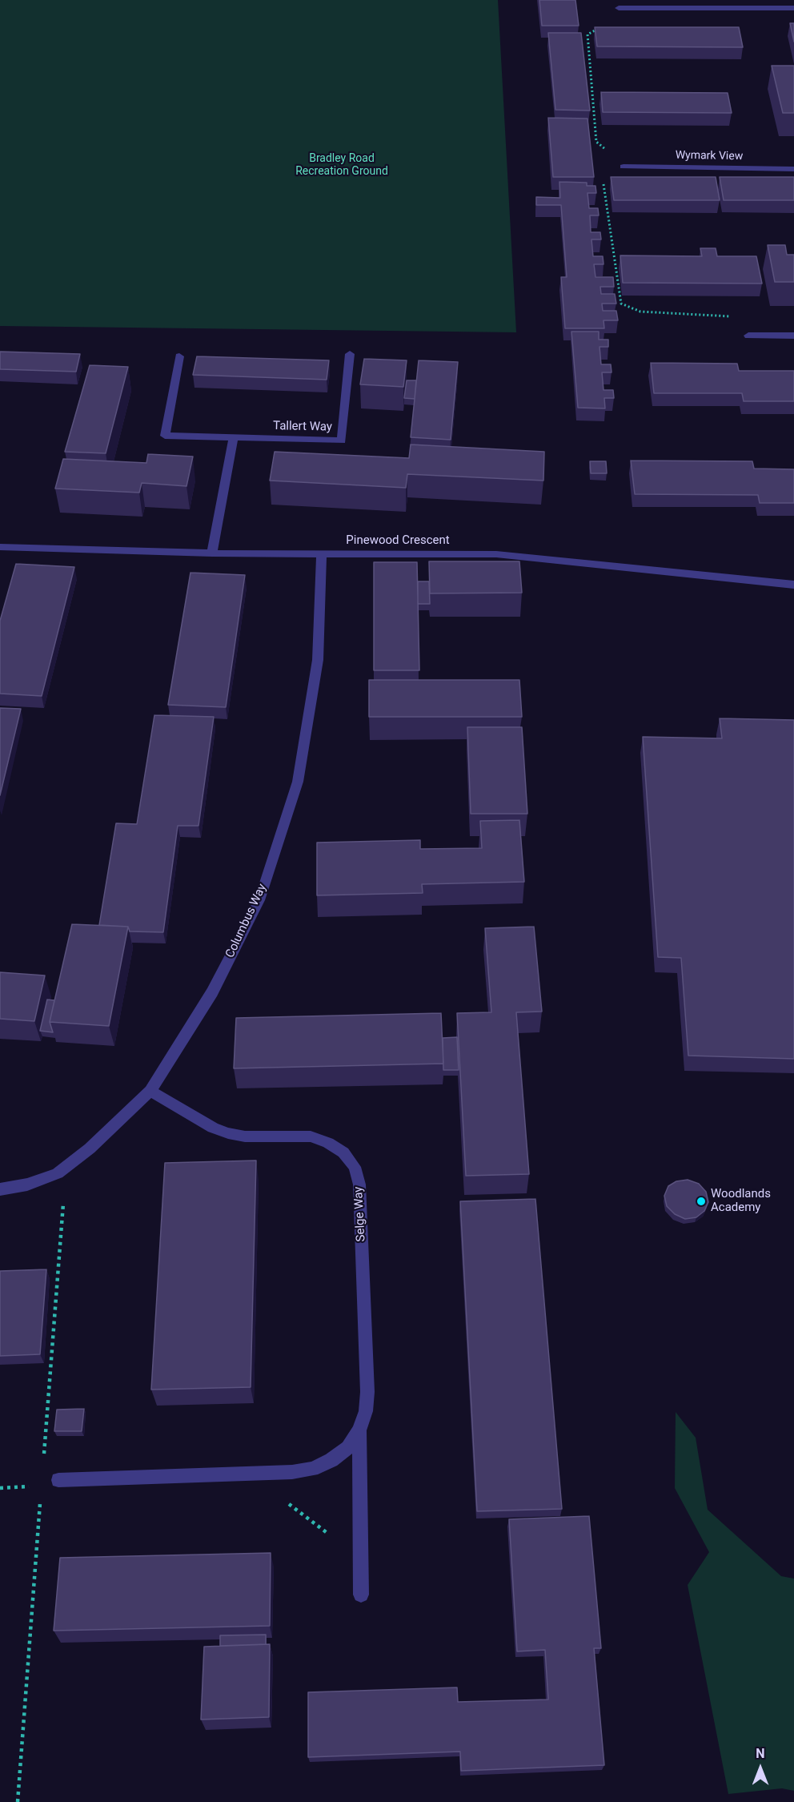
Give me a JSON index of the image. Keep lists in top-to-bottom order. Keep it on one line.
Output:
{"streets":{"street":["Wymark View","Tallert Way","Pinewood Crescent","Columbus Way","Selge Way"]},"crossings":[["Pinewood Crescent","Columbus Way"],["Columbus Way","Selge Way"]],"parks":["Bradley Road Recreation Ground"],"places":["Woodlands Academy"],"north":"top"}
